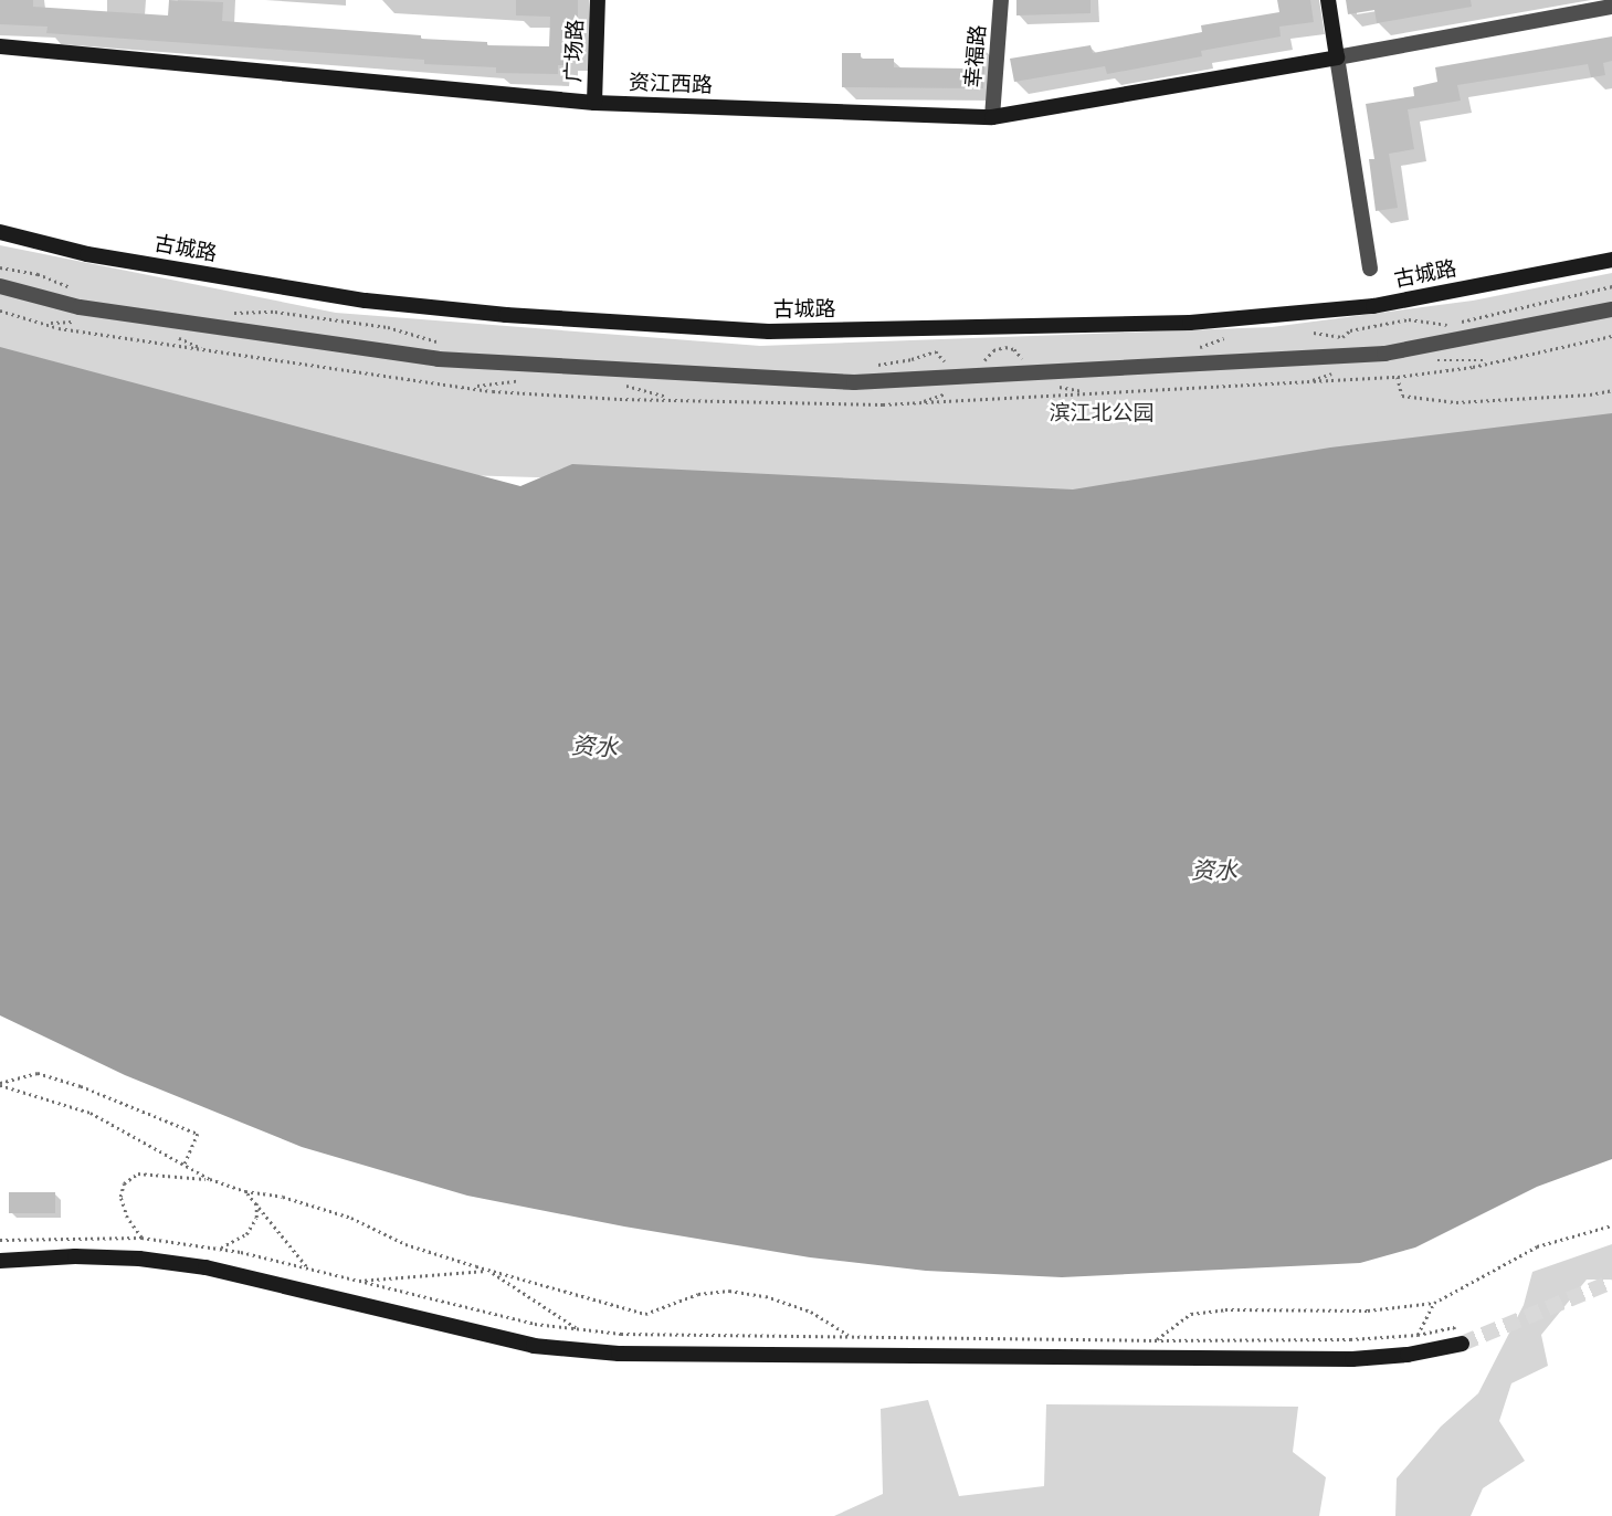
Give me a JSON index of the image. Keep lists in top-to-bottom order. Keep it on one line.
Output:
{"streets":{"street":["广场路","幸福路","资江西路","古城路"]},"crossings":[["广场路","资江西路"],["幸福路","资江西路"]],"water":["资水"],"parks":["滨江北公园"]}
